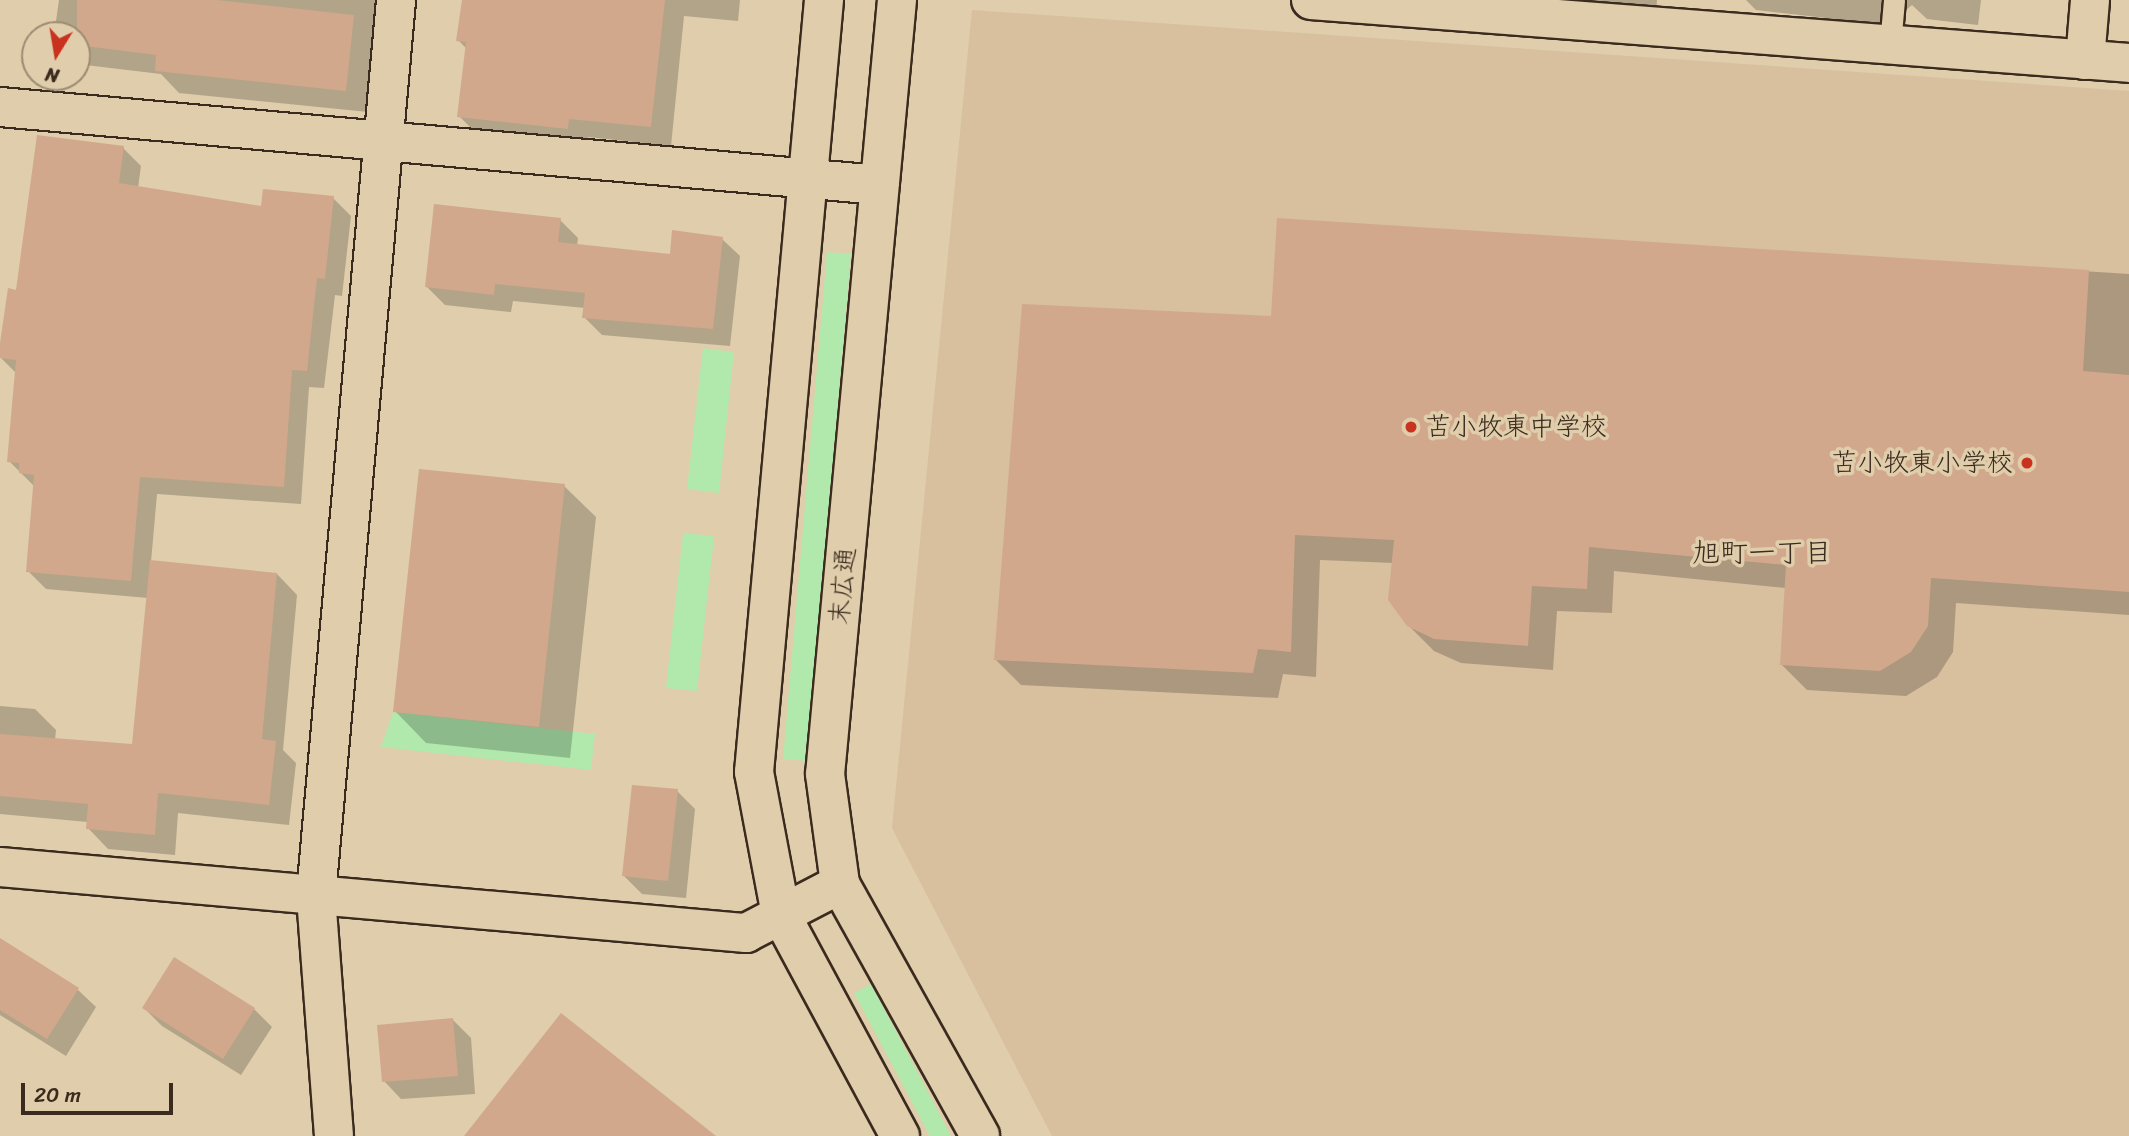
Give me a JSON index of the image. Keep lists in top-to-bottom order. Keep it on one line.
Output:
{"streets":{"street":["末広通"]},"districts":["旭町一丁目"],"places":["苫小牧東中学校","苫小牧東小学校"],"scale_bar":"20 m","north":"bottom"}
